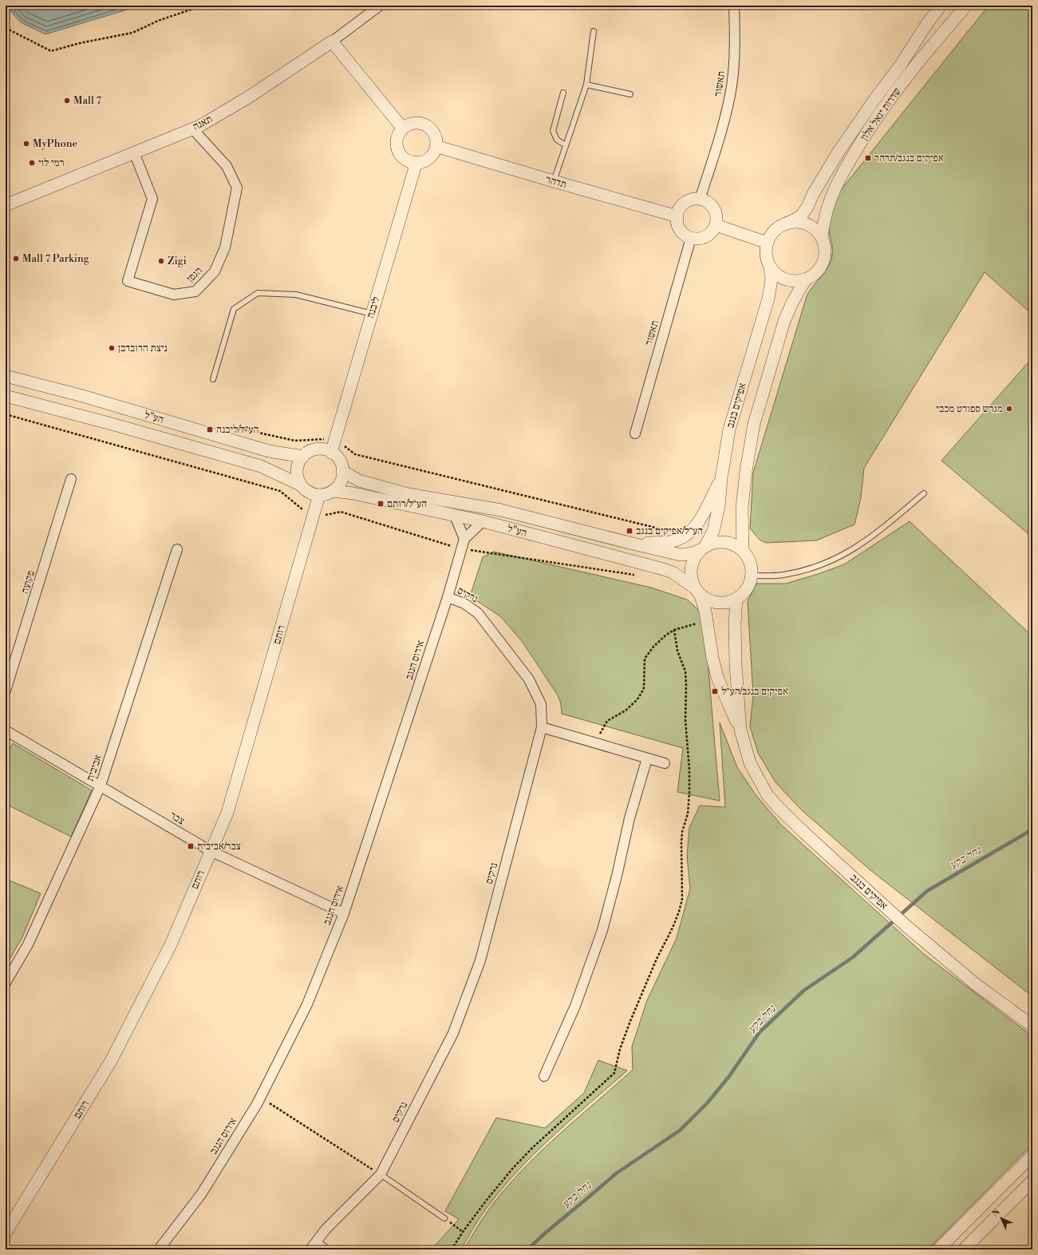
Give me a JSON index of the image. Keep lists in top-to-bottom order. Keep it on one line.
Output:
{"streets":{"street":["תאשור","שדרות יגאל אלון","תאנה","תדהר","הגפן","ליבנה","אפיקים בנגב","הע\"ל","פקועה","נרקיס","רותם","אירוס הנגב","אביבית","צבר"]},"crossings":[["תאשור","תדהר"],["שדרות יגאל אלון","אפיקים בנגב"],["תאנה","הגפן"],["תדהר","ליבנה"],["ליבנה","הע\"ל"],["ליבנה","רותם"],["אפיקים בנגב","הע\"ל"],["הע\"ל","רותם"],["הע\"ל","אירוס הנגב"],["נרקיס","אירוס הנגב"],["רותם","צבר"],["אירוס הנגב","צבר"],["אביבית","צבר"]],"water":["נחל בקע"],"places":{"other":["Mall 7","MyPhone","רמי לוי","Mall 7 Parking","Zigi","ניצת הדובדבן","מגרש ספורט מכבי"],"transit":["אפיקים בנגב/תדהר","הע״ל/ליבנה","הע״ל/רותם","הע״ל/אפיקים בנגב","אפיקים בנגב/הע״ל","צבר/אביבית"]},"north":"top left"}
